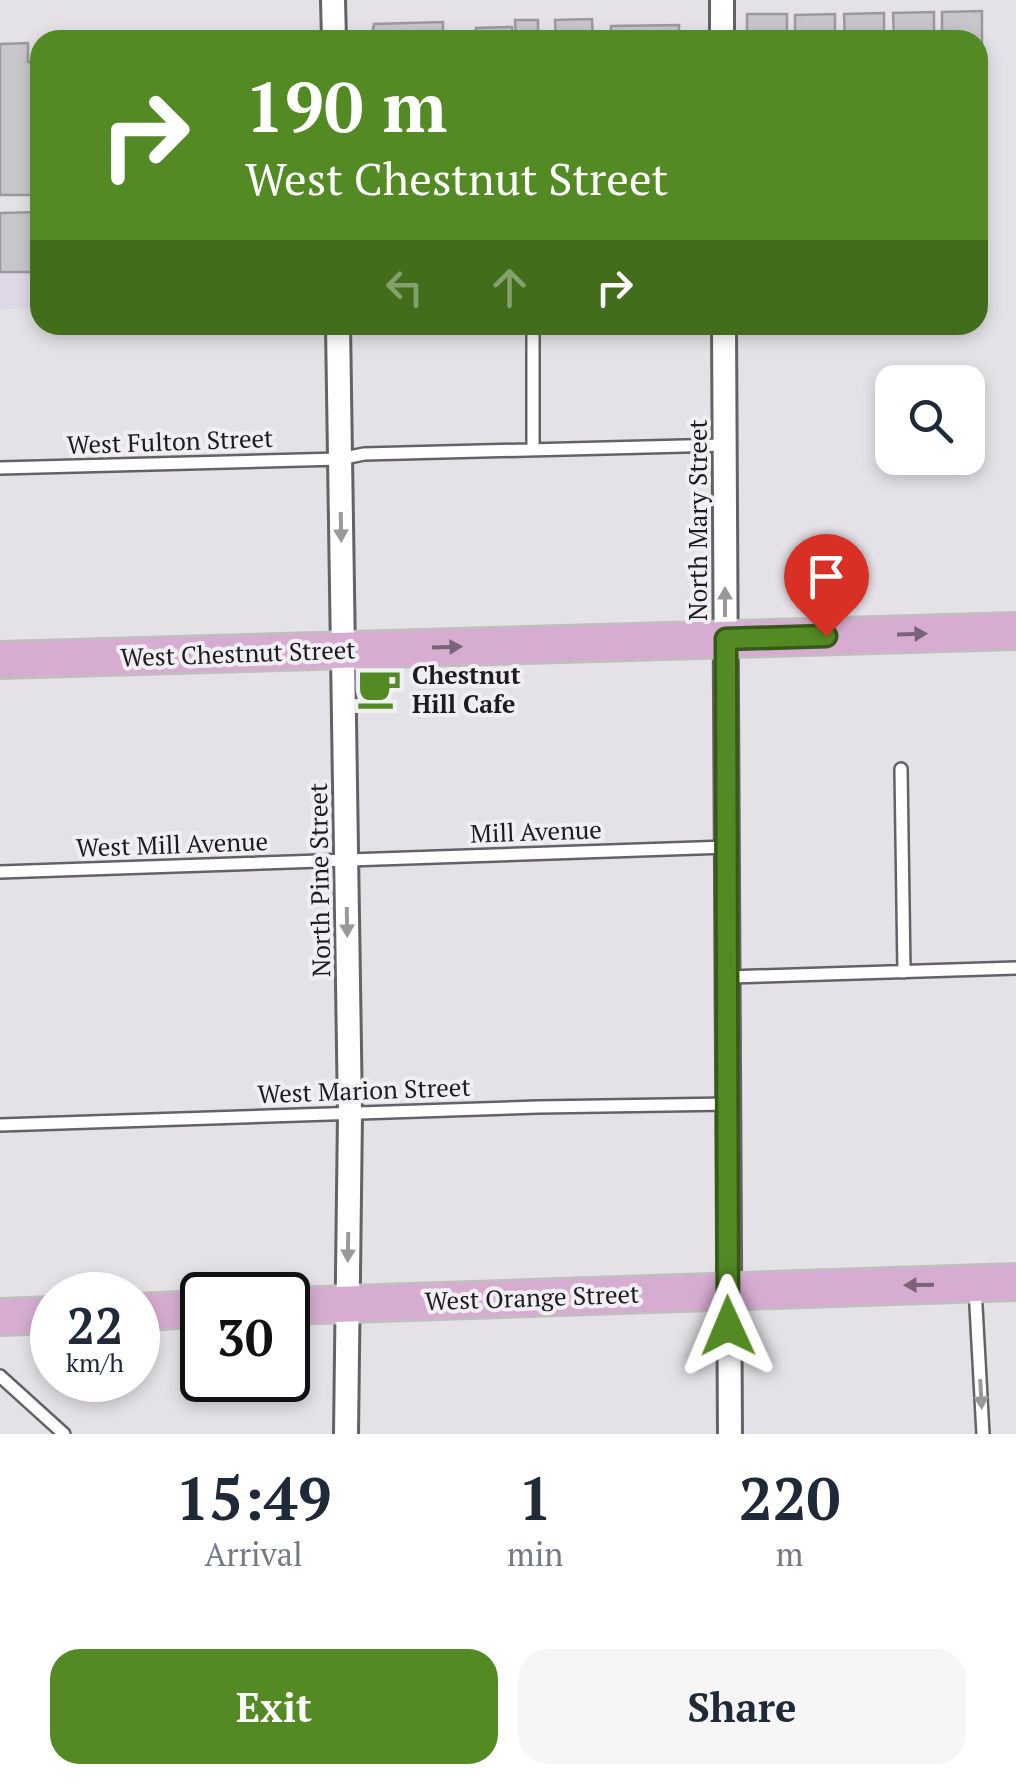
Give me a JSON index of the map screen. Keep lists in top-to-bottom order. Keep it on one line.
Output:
{"streets":{"main road":["West Chestnut Street","West Orange Street"],"street":["North Mary Street","North Pine Street"],"lane":["West Fulton Street","Mill Avenue","West Mill Avenue","West Marion Street"]},"crossings":[["West Fulton Street","North Mary Street"],["West Fulton Street","North Pine Street"],["North Mary Street","West Chestnut Street"],["North Mary Street","Mill Avenue"],["North Mary Street","West Marion Street"],["North Mary Street","West Orange Street"],["West Chestnut Street","North Pine Street"],["Mill Avenue","West Mill Avenue"],["Mill Avenue","North Pine Street"],["West Mill Avenue","North Pine Street"],["North Pine Street","West Marion Street"],["North Pine Street","West Orange Street"]],"one_way":["West Chestnut Street","North Pine Street","West Orange Street"],"places":{"cafe":["Chestnut Hill Cafe"]},"page":{"turn":["190 m","West Chestnut Street"],"speed":"22 km/h","limit":"30","eta":["15:49","Arrival","1","min","220","m"],"buttons":["Exit","Share"]}}
